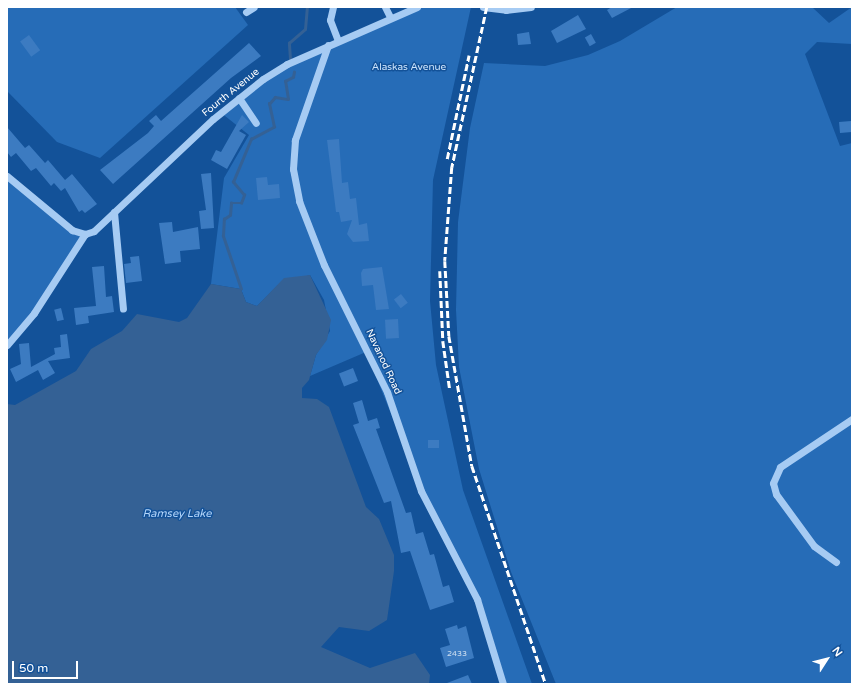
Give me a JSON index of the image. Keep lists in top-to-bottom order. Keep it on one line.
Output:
{"streets":{"street":["Fourth Avenue","Navanod Road"]},"crossings":[["Fourth Avenue","Navanod Road"]],"water":["Ramsey Lake"],"parks":["Alaskas Avenue"],"house_numbers":["2433"],"scale_bar":"50 m","north":"top right"}
